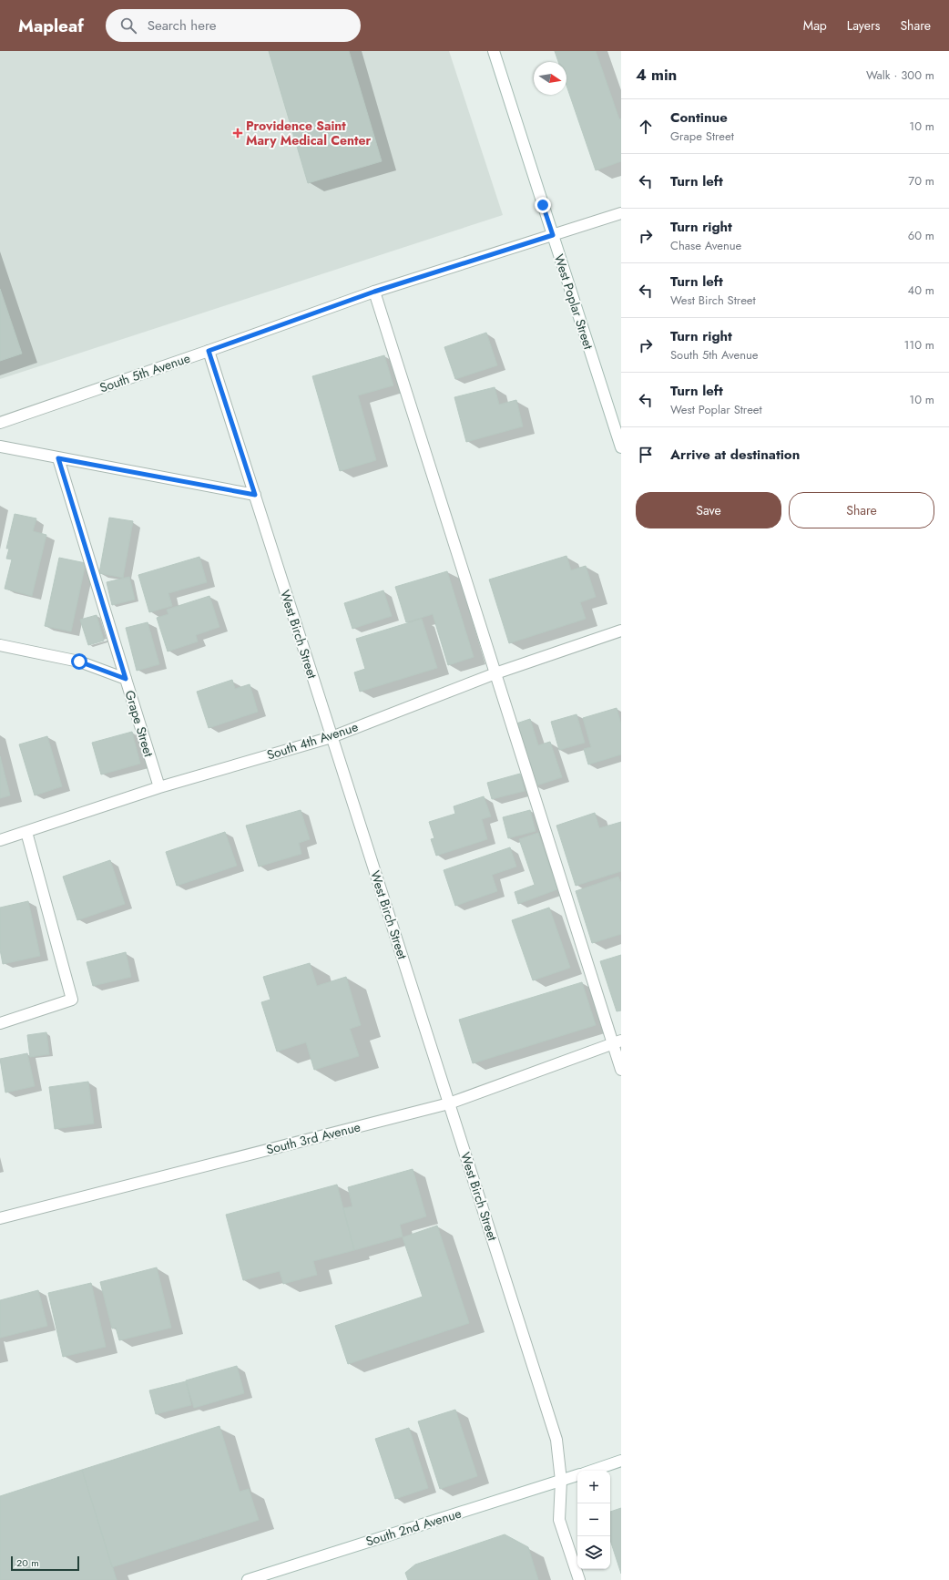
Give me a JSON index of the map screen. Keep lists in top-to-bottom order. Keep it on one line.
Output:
{"streets":{"street":["West Poplar Street","South 5th Avenue","West Birch Street","Grape Street","South 4th Avenue","South 3rd Avenue","South 2nd Avenue"]},"crossings":[["West Poplar Street","South 5th Avenue"],["South 5th Avenue","West Birch Street"],["West Birch Street","South 4th Avenue"],["West Birch Street","South 3rd Avenue"],["West Birch Street","South 2nd Avenue"],["Grape Street","South 4th Avenue"]],"places":{"health":["Providence Saint Mary Medical Center"]},"scale_bar":"20 m","north":"right","page":{"header":"Mapleaf","search":"Search here","nav":["Map","Layers","Share"],"heading":["4 min","Walk · 300 m"],"list":[["Continue","Grape Street","10 m"],["Turn left","70 m"],["Turn right","Chase Avenue","60 m"],["Turn left","West Birch Street","40 m"],["Turn right","South 5th Avenue","110 m"],["Turn left","West Poplar Street","10 m"],"Arrive at destination"],"buttons":["Save","Share"],"map_buttons":["+","−"],"scale":"20 m"}}
